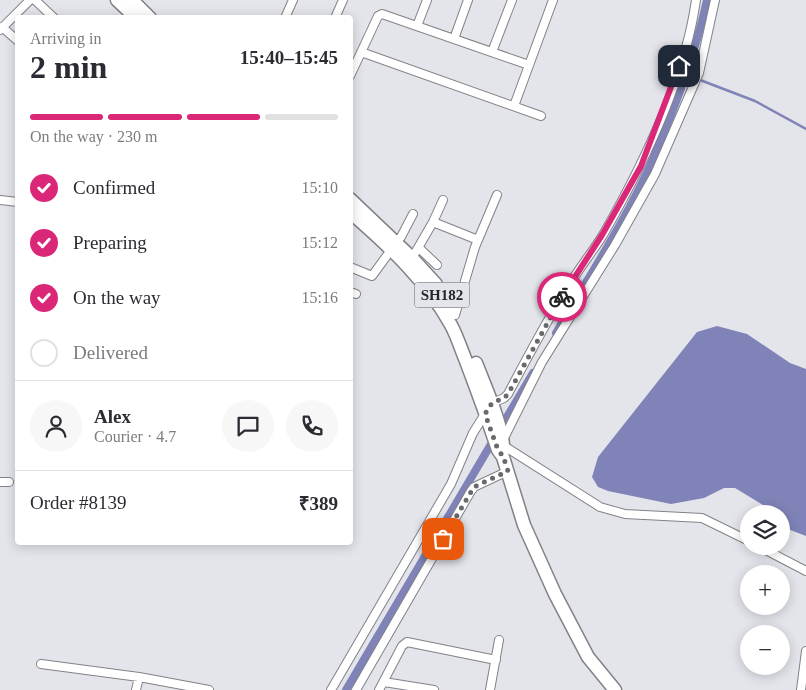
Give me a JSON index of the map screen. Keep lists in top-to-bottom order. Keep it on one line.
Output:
{"streets":{"main road":["SH182"]},"page":{"heading":["2 min","Arriving in","15:40–15:45"],"panel":["Alex","Courier · 4.7","Order #8139","₹389"],"bar":"On the way · 230 m","list":[["Confirmed","15:10"],["Preparing","15:12"],["On the way","15:16"],"Delivered"],"map_buttons":["+","−"]}}
